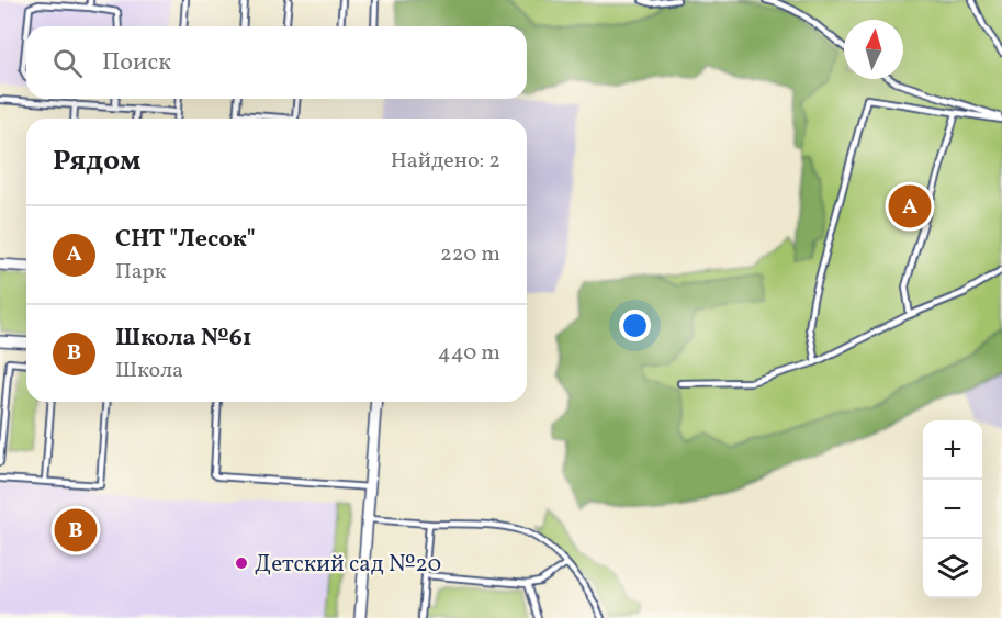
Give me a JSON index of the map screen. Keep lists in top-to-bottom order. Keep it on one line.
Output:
{"places":["Детский сад №20"],"north":"top","page":{"search":"Поиск","heading":["Рядом","Найдено: 2"],"pins":["A","B"],"list":[{"mark":"A","name":"СНТ \"Лесок\"","note":"Парк","value":"220 m"},{"mark":"B","name":"Школа №61","note":"Школа","value":"440 m"}],"map_buttons":["+","−"]}}
